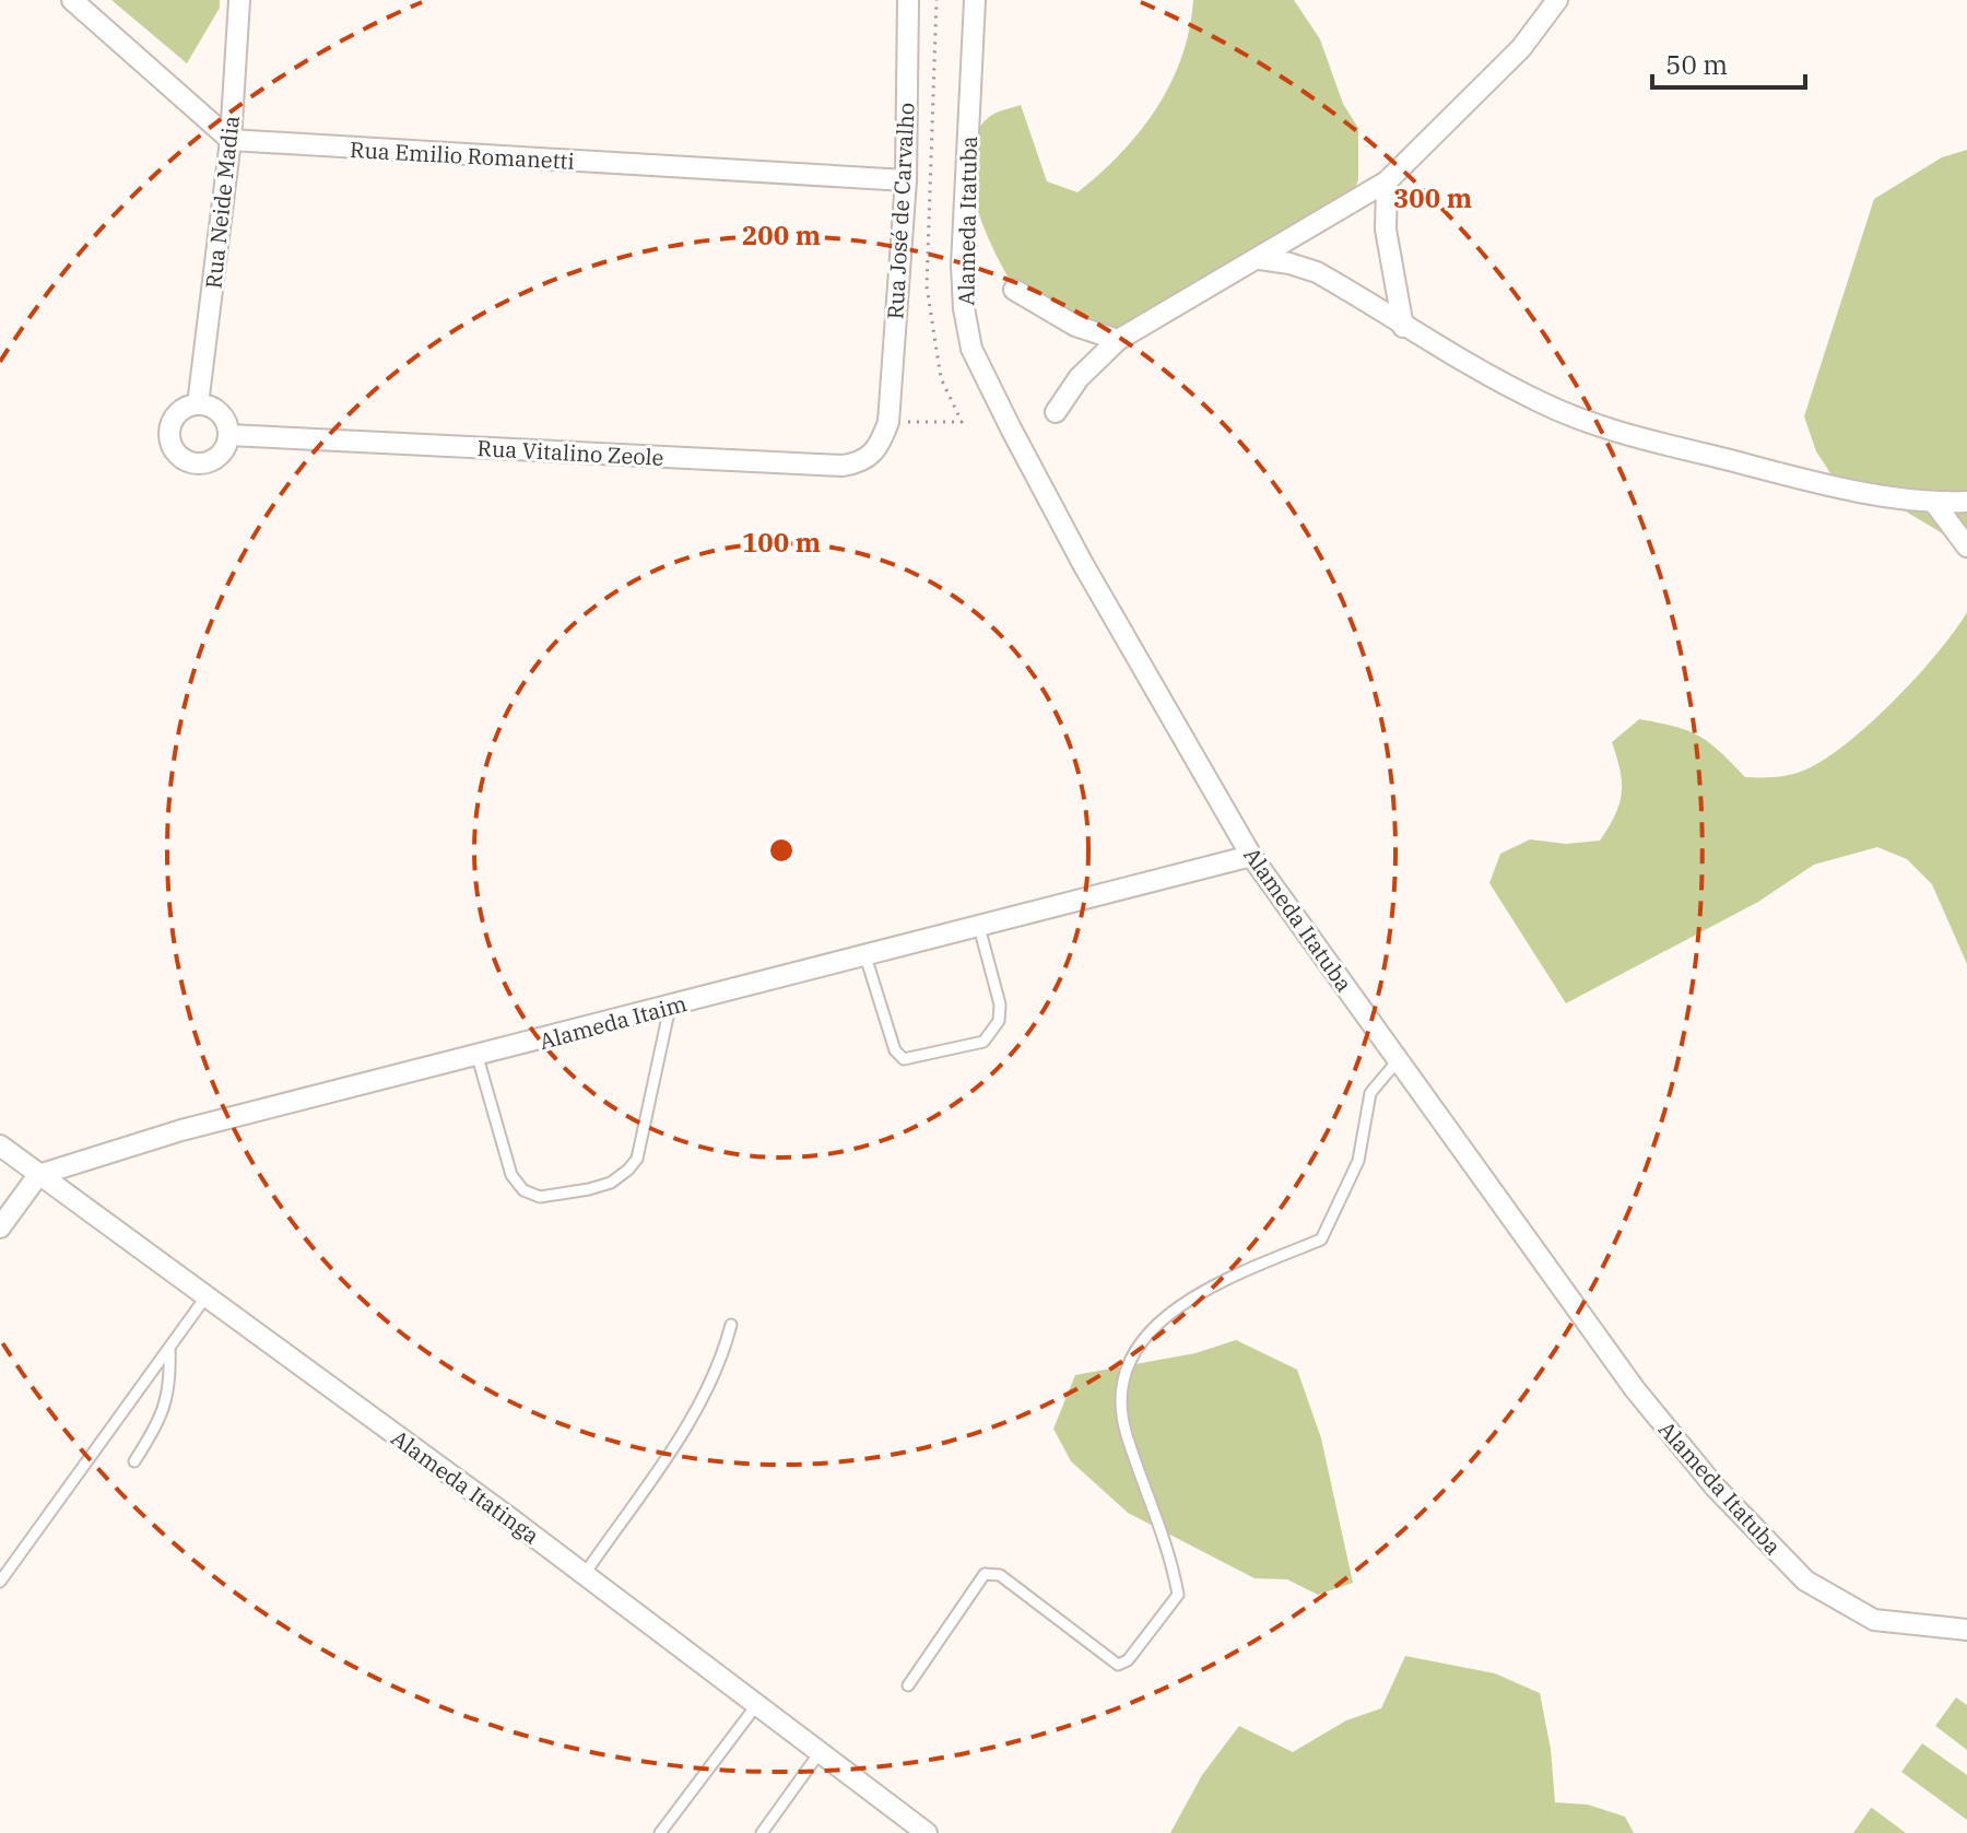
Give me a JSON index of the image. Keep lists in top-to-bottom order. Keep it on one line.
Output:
{"streets":{"street":["Rua Emilio Romanetti","Rua Neide Madia","Rua José de Carvalho","Alameda Itatuba","Rua Vitalino Zeole","Alameda Itaim","Alameda Itatinga"]},"crossings":[["Rua Emilio Romanetti","Rua Neide Madia"],["Rua Emilio Romanetti","Rua José de Carvalho"],["Rua Neide Madia","Rua Vitalino Zeole"],["Rua José de Carvalho","Rua Vitalino Zeole"],["Alameda Itatuba","Alameda Itaim"],["Alameda Itaim","Alameda Itatinga"]],"scale_bar":"50 m","rings":["300 m","200 m","100 m"]}
